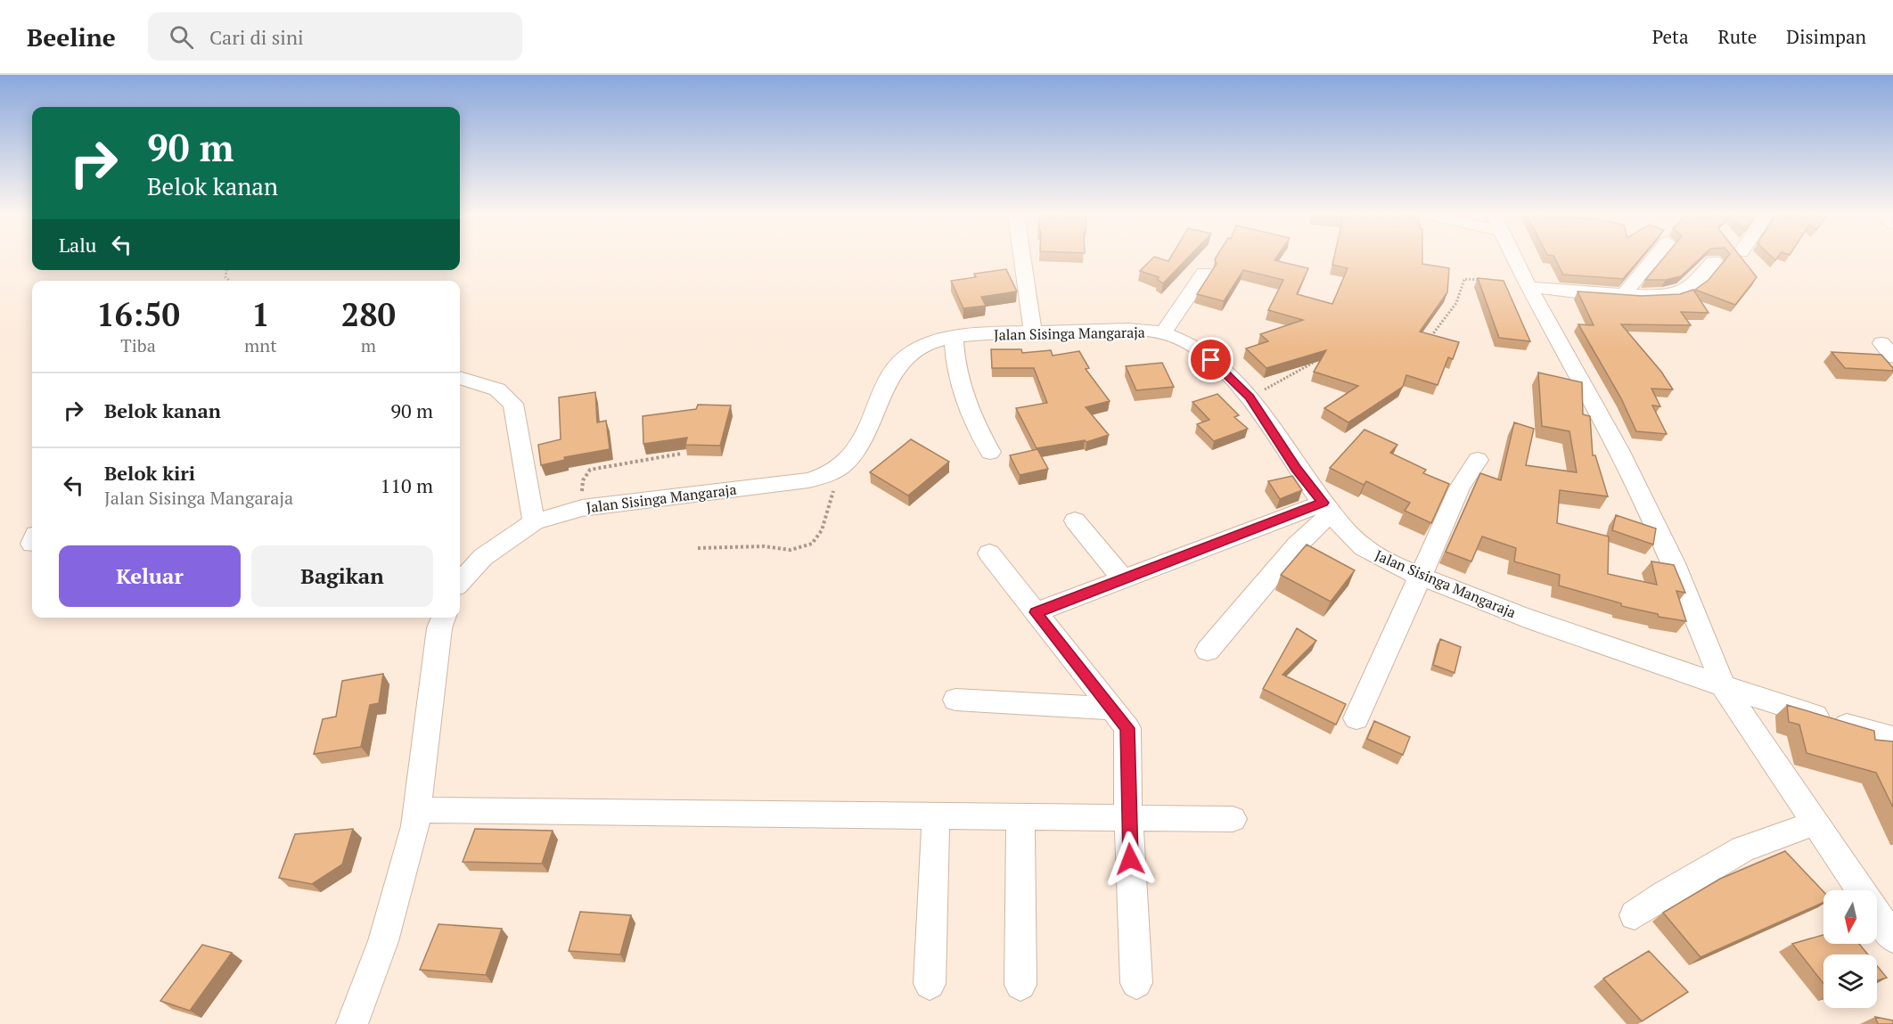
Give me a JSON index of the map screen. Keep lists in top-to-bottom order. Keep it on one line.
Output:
{"streets":{"street":["Jalan Sisinga Mangaraja"]},"north":"bottom","page":{"header":"Beeline","search":"Cari di sini","nav":["Peta","Rute","Disimpan"],"turn":["90 m","Belok kanan"],"then":"Lalu","eta":["16:50","Tiba","1","mnt","280","m"],"list":[{"name":"Belok kanan","value":"90 m"},{"name":"Belok kiri","note":"Jalan Sisinga Mangaraja","value":"110 m"}],"buttons":["Keluar","Bagikan"]}}
